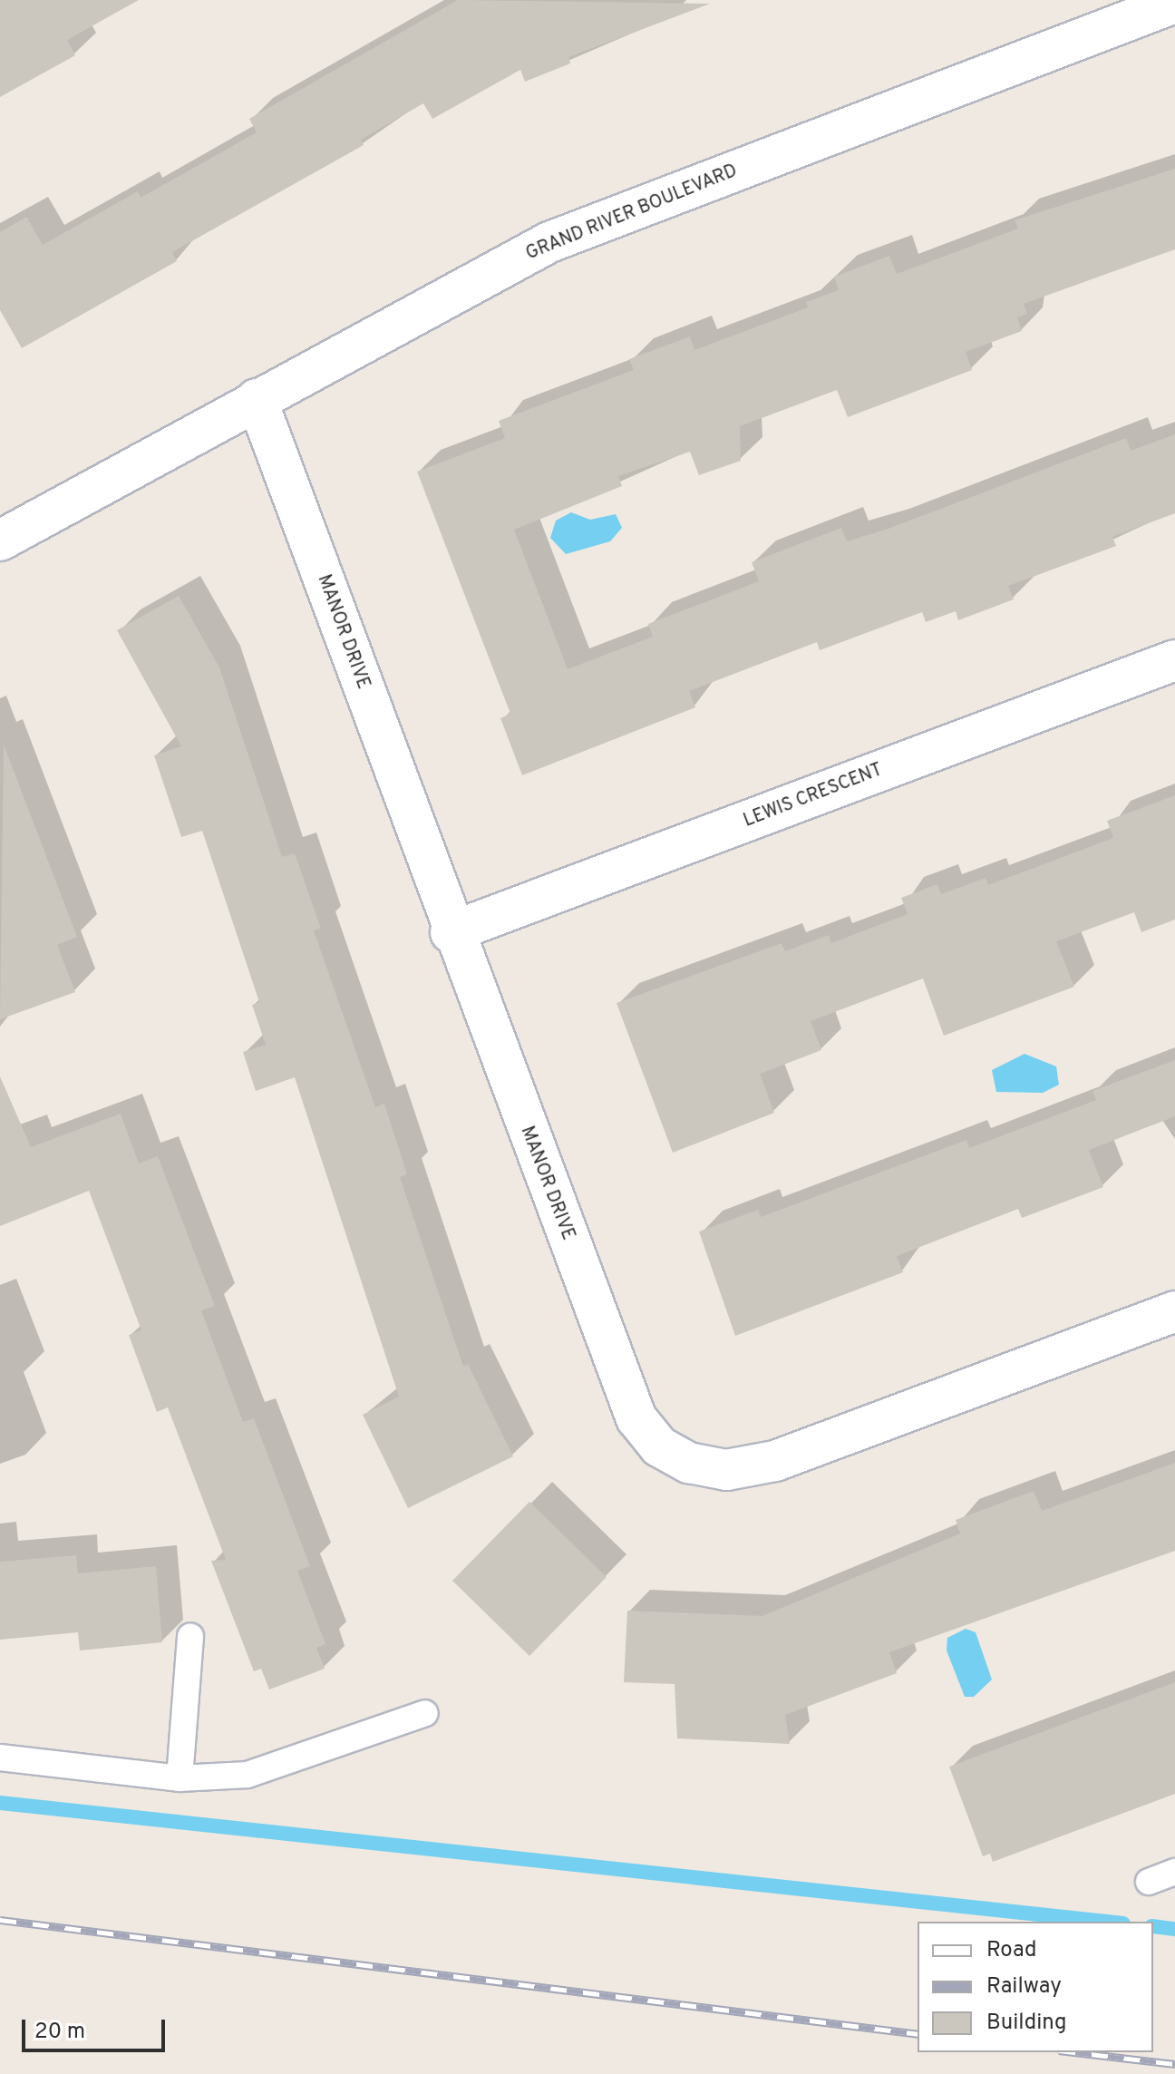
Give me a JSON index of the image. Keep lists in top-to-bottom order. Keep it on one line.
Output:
{"streets":{"street":["GRAND RIVER BOULEVARD","MANOR DRIVE","LEWIS CRESCENT"]},"crossings":[["GRAND RIVER BOULEVARD","MANOR DRIVE"],["MANOR DRIVE","LEWIS CRESCENT"]],"legend":["Road","Railway","Building"],"scale_bar":"20 m"}
